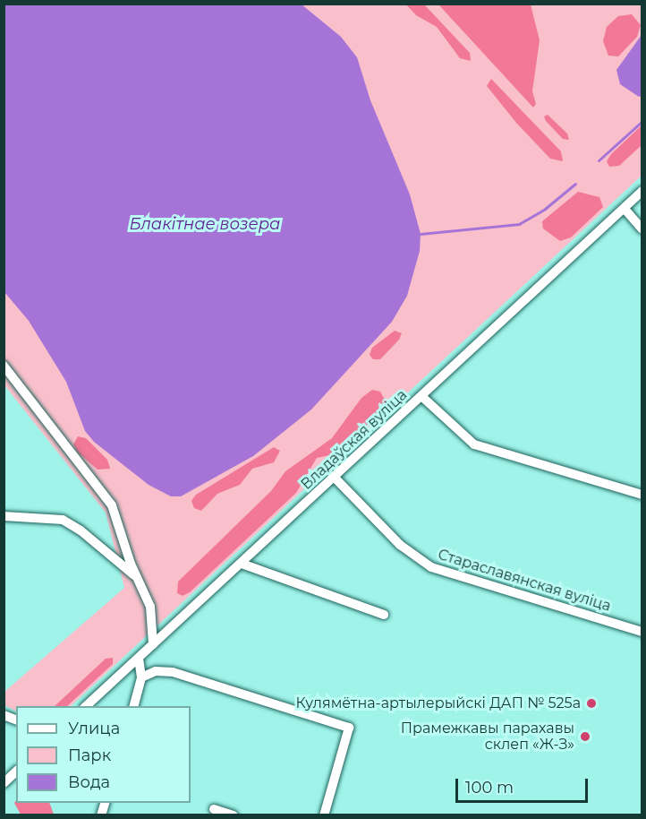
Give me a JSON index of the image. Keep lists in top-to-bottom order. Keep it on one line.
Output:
{"streets":{"street":["Владаўская вуліца","Стараславянская вуліца"]},"crossings":[["Владаўская вуліца","Стараславянская вуліца"]],"water":["Блакітнае возера"],"places":["Кулямётна-артылерыйскі ДАП № 525а","Прамежкавы парахавы склеп «Ж-З»"],"legend":["Улица","Парк","Вода"],"scale_bar":"100 m"}
